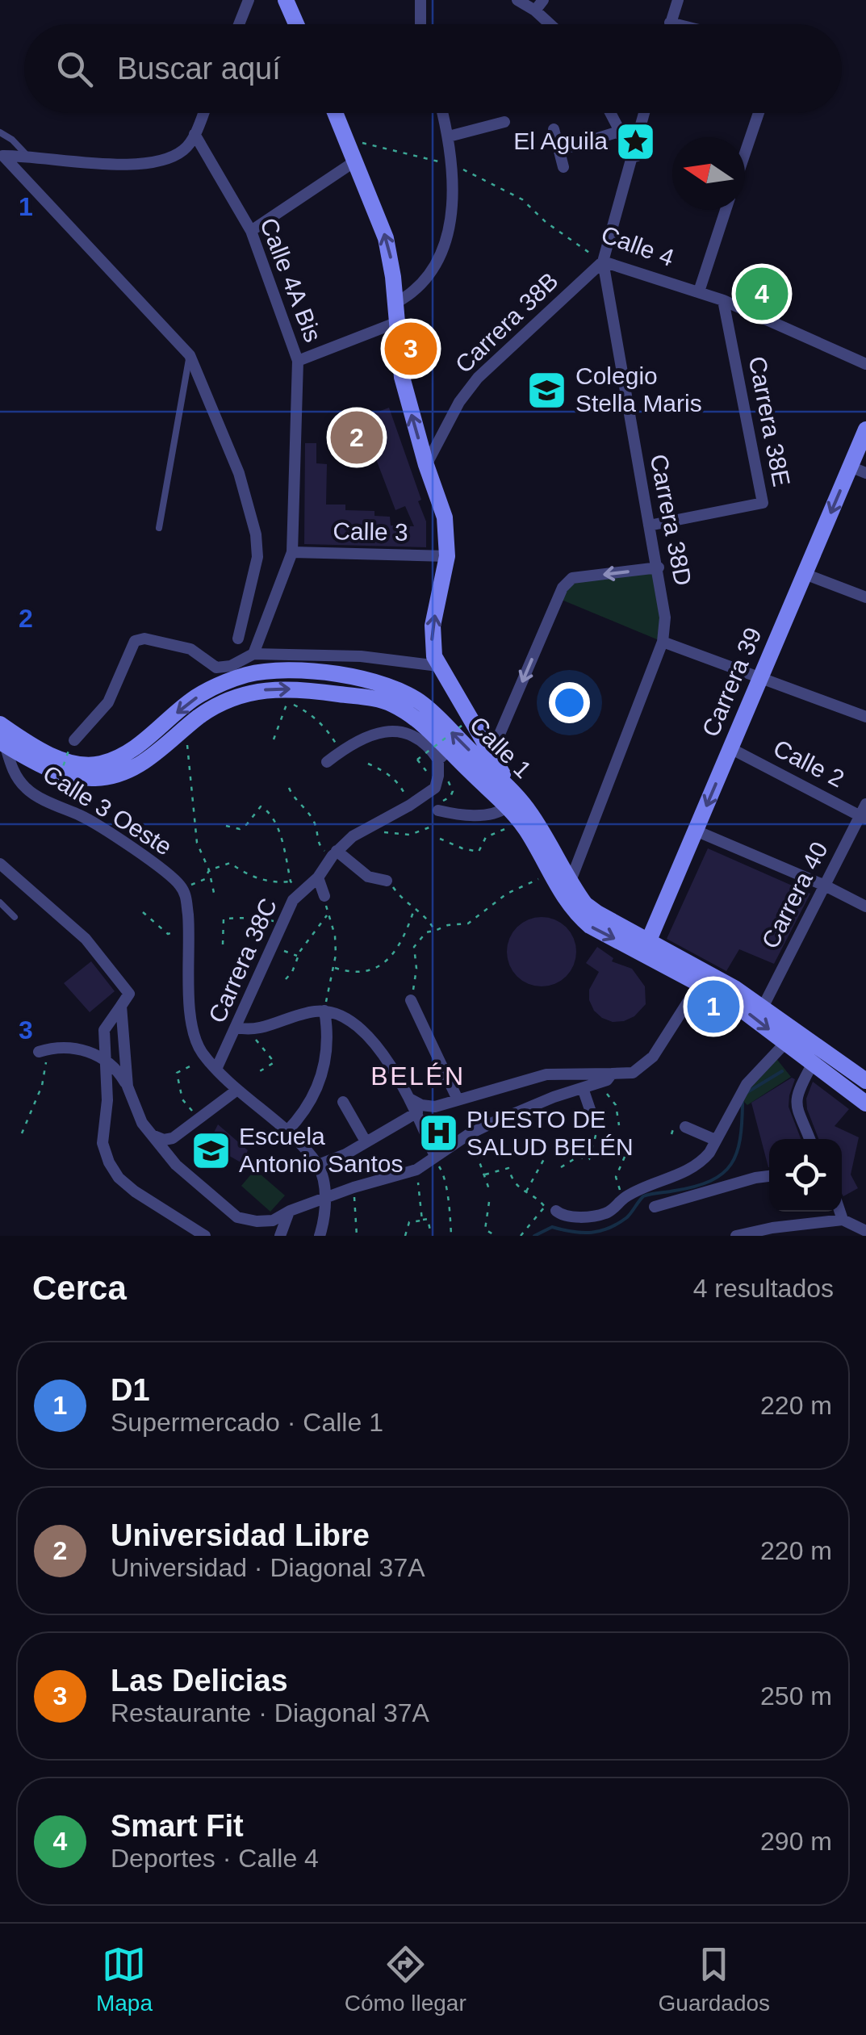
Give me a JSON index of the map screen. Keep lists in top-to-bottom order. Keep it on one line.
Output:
{"streets":{"main road":["Carrera 39","Calle 1"],"street":["Calle 4","Calle 4A Bis","Carrera 38B","Carrera 38E","Carrera 38D","Calle 3","Calle 2","Calle 3 Oeste","Carrera 40","Carrera 38C"]},"crossings":[["Calle 4","Carrera 38B"],["Calle 4","Carrera 38E"],["Calle 4","Carrera 38D"],["Calle 4A Bis","Calle 3"],["Carrera 38B","Carrera 38D"],["Carrera 38E","Carrera 38D"],["Carrera 38D","Calle 1"],["Carrera 39","Calle 1"],["Carrera 39","Calle 2"],["Calle 1","Carrera 40"],["Calle 2","Carrera 40"],["Calle 3 Oeste","Carrera 38C"]],"one_way":["Carrera 39"],"districts":["BELÉN"],"places":{"place":["El Aguila"],"school or university":["Colegio Stella Maris","Escuela Antonio Santos"],"hospital":["PUESTO DE SALUD BELÉN"]},"north":"left","page":{"search":"Buscar aquí","pins":["4","3","2","1"],"heading":["Cerca","4 resultados"],"list":[{"mark":"1","name":"D1","note":"Supermercado · Calle 1","value":"220 m"},{"mark":"2","name":"Universidad Libre","note":"Universidad · Diagonal 37A","value":"220 m"},{"mark":"3","name":"Las Delicias","note":"Restaurante · Diagonal 37A","value":"250 m"},{"mark":"4","name":"Smart Fit","note":"Deportes · Calle 4","value":"290 m"}],"nav":["Mapa","Cómo llegar","Guardados"]},"grid":{"rows":["1","2","3"]}}
